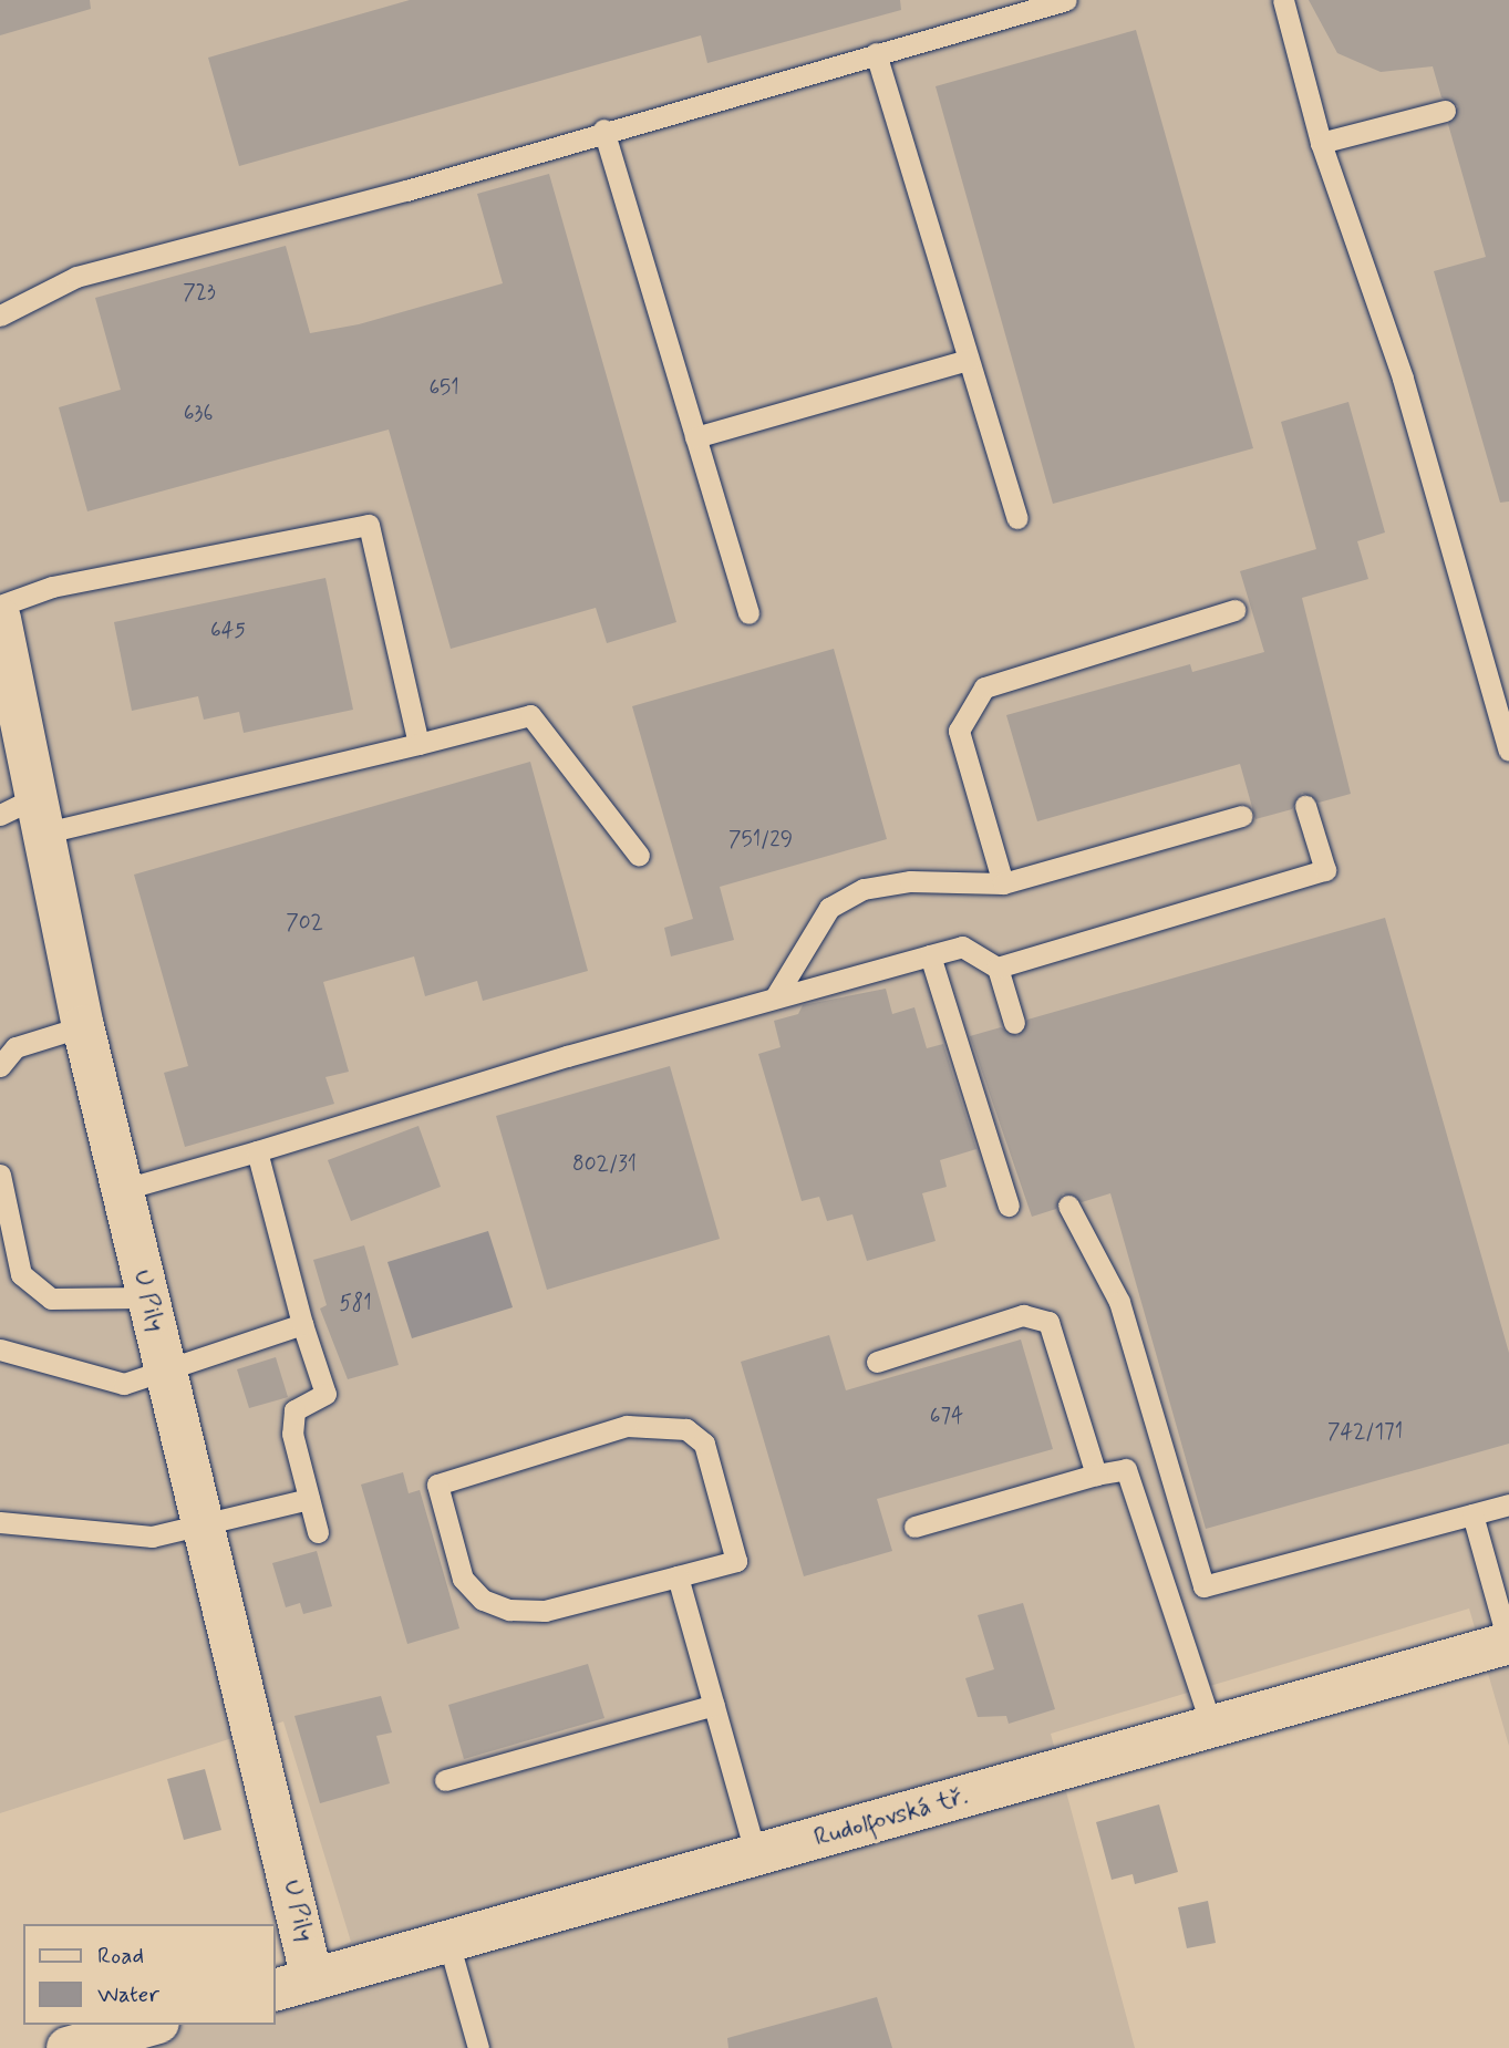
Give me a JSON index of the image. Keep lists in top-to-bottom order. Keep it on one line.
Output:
{"streets":{"street":["U Pily","Rudolfovská tř."]},"crossings":[["U Pily","Rudolfovská tř."]],"house_numbers":["723","651","636","645","751/29","702","802/31","581","674","742/171"],"legend":["Road","Water"]}
